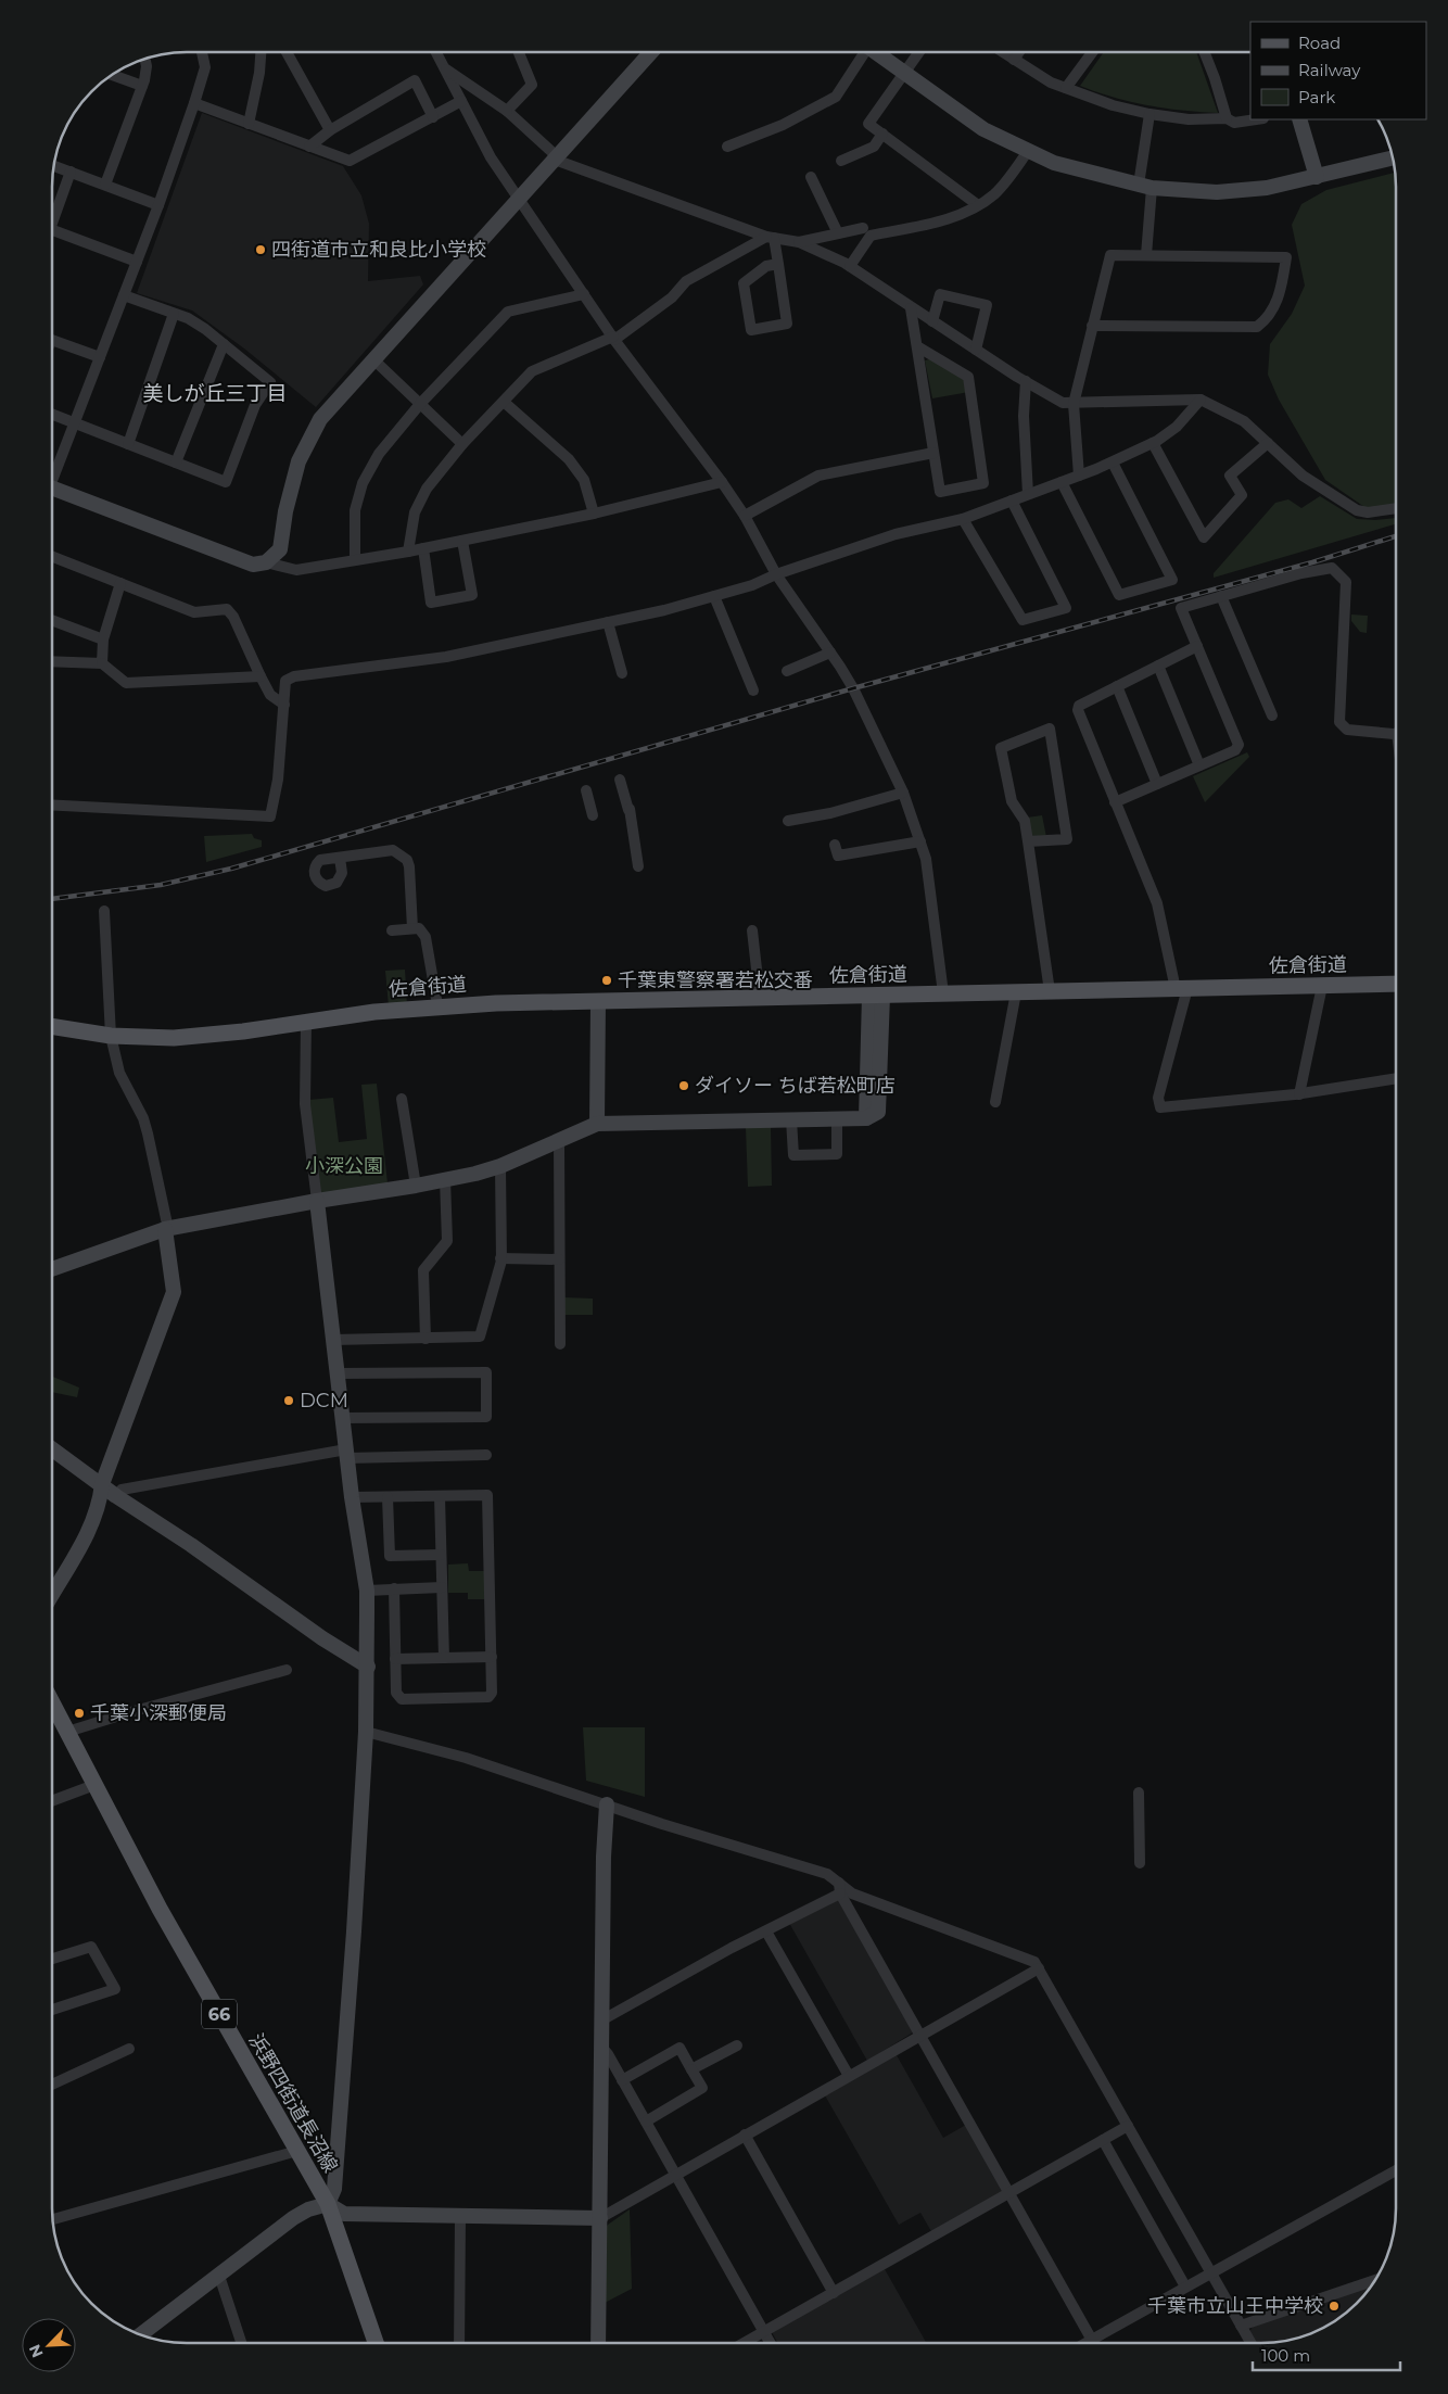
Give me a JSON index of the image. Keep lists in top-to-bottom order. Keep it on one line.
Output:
{"streets":{"main road":["佐倉街道","66","浜野四街道長沼線"]},"districts":["美しが丘三丁目"],"parks":["小深公園"],"places":["四街道市立和良比小学校","千葉東警察署若松交番","ダイソー ちば若松町店","DCM","千葉小深郵便局","千葉市立山王中学校"],"legend":["Road","Railway","Park"],"scale_bar":"100 m","north":"bottom left"}
